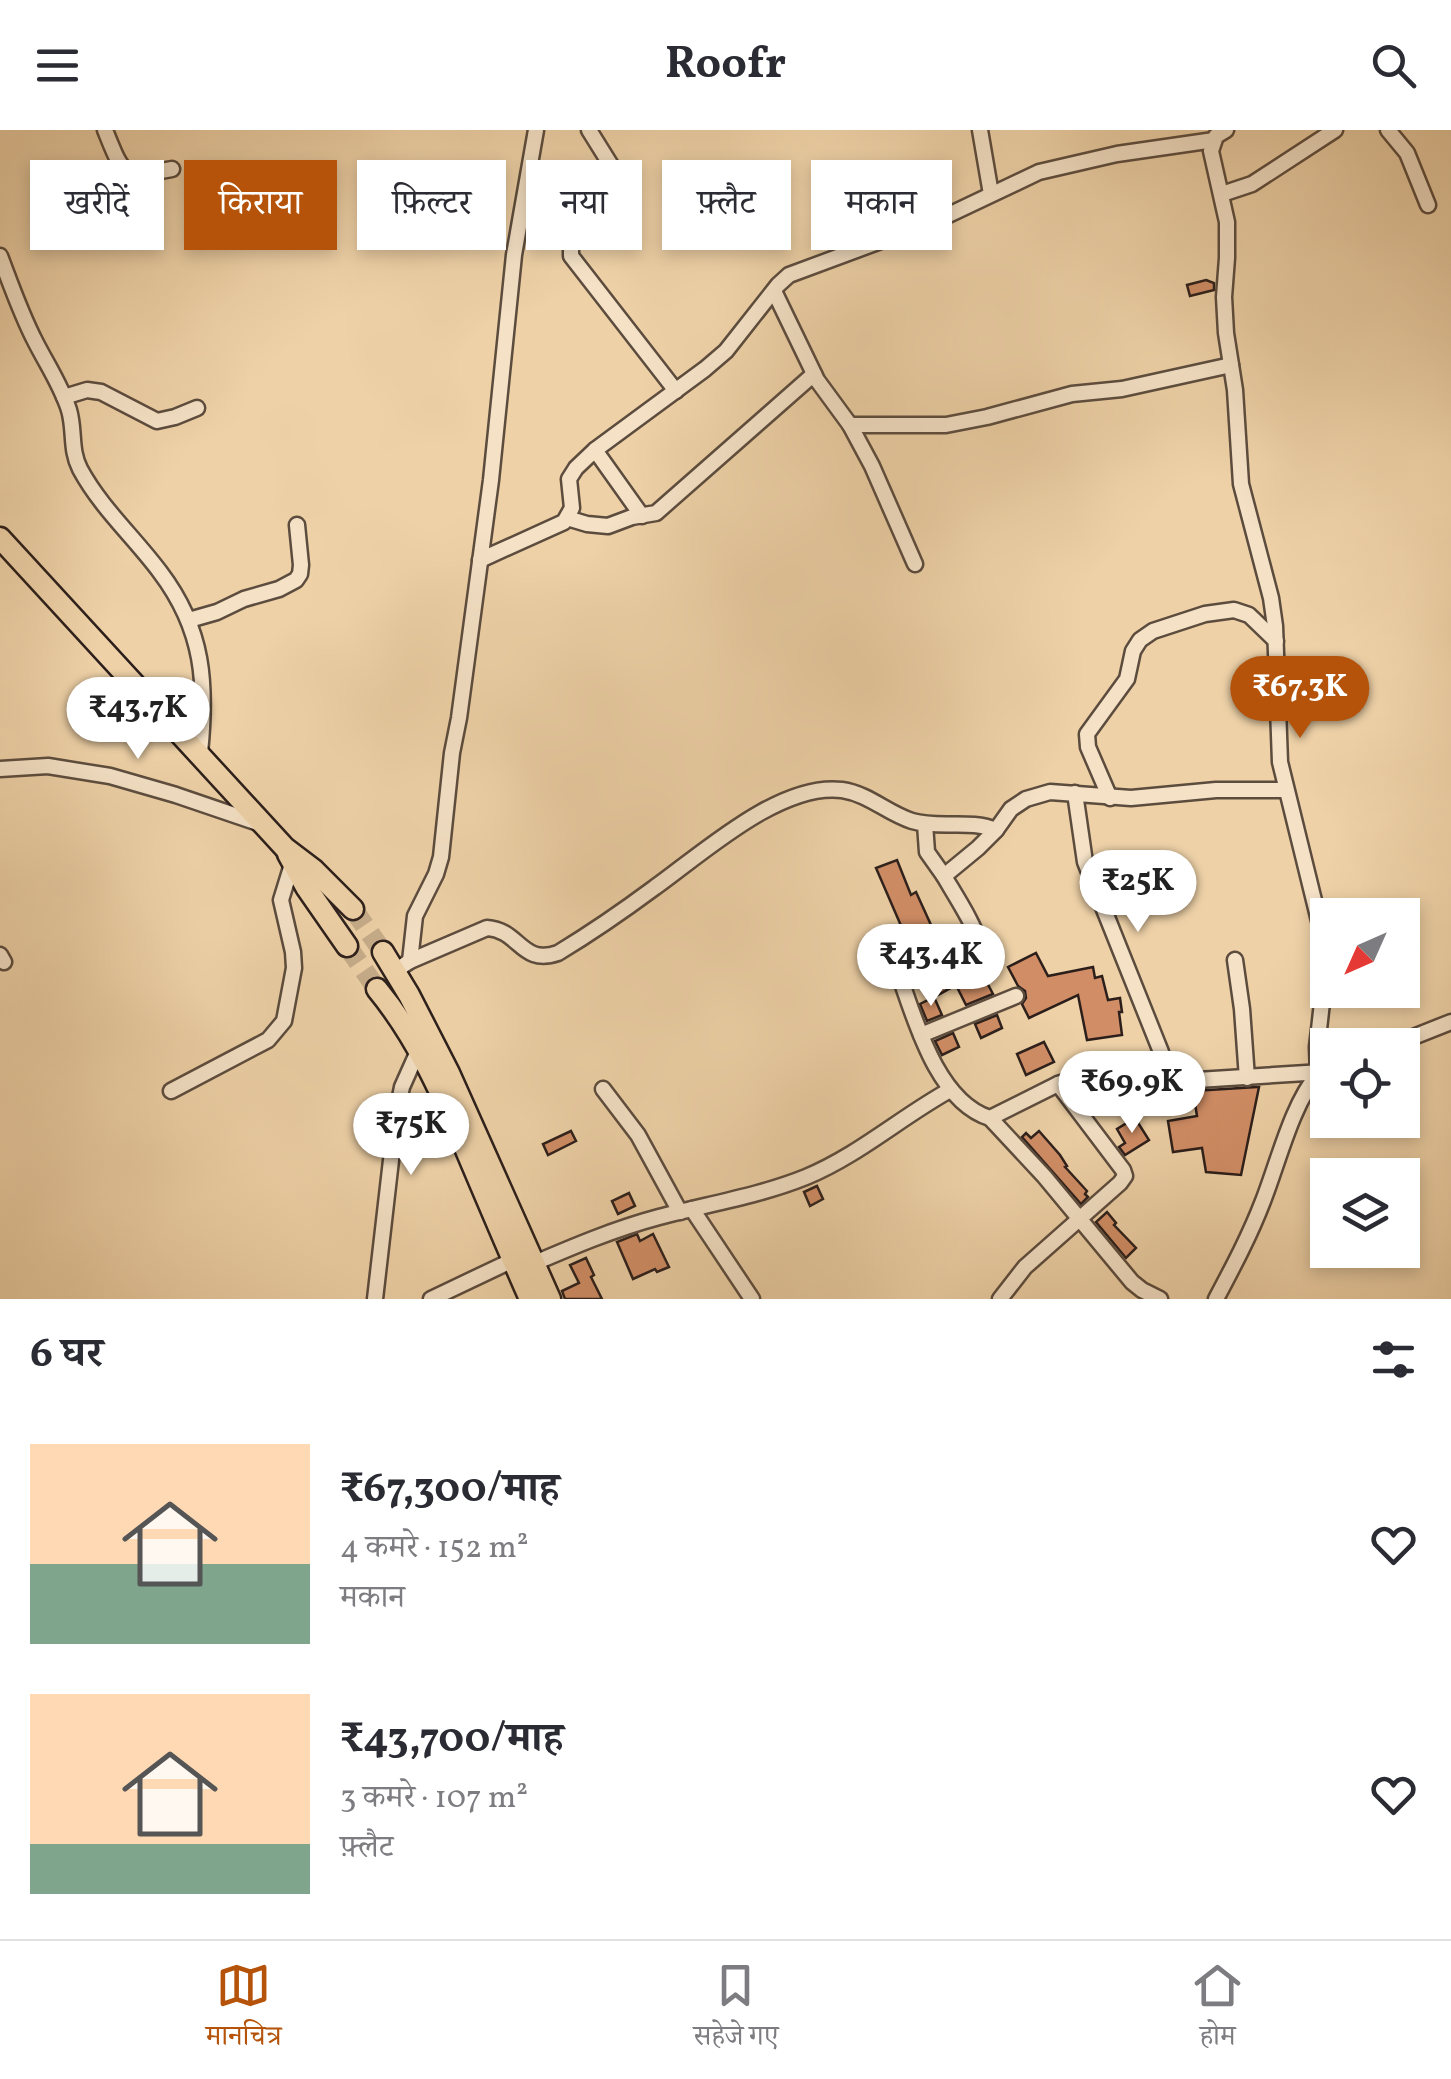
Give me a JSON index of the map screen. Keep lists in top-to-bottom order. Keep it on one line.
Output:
{"north":"bottom left","page":{"header":"Roofr","chip":["खरीदें","किराया","फ़िल्टर","नया","फ़्लैट","मकान"],"price":["₹67.3K","₹43.7K","₹25K","₹43.4K","₹69.9K","₹75K"],"heading":"6 घर","list":[{"name":"₹67,300/माह","note":"4 कमरे · 152 m² · मकान"},{"name":"₹43,700/माह","note":"3 कमरे · 107 m² · फ़्लैट"}],"tabs":["मानचित्र","सहेजे गए","होम"]}}
